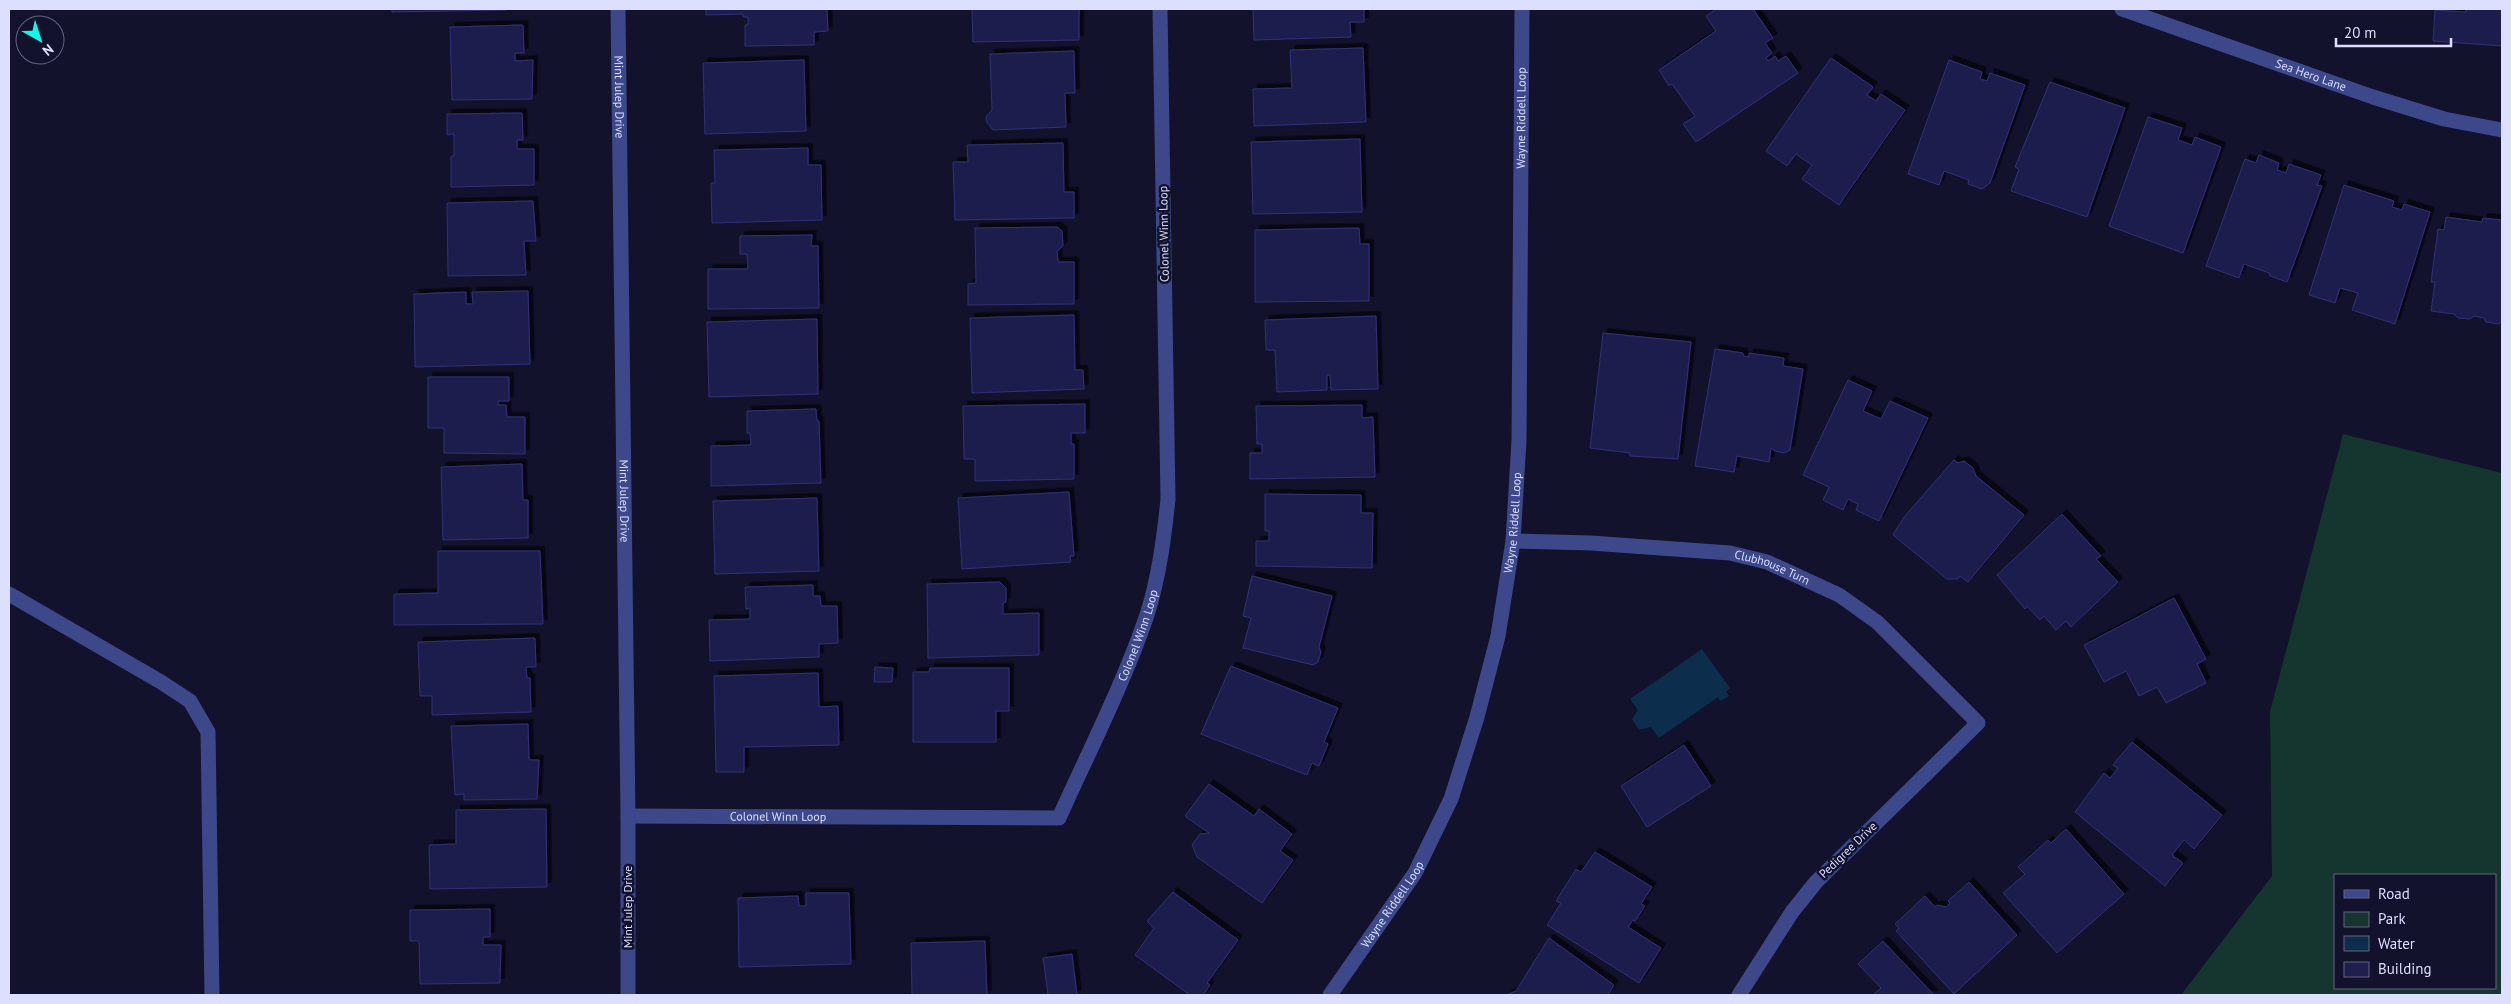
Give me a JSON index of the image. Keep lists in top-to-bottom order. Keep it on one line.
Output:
{"streets":{"street":["Sea Hero Lane","Mint Julep Drive","Wayne Riddell Loop","Colonel Winn Loop","Clubhouse Turn","Pedigree Drive"]},"crossings":[["Mint Julep Drive","Colonel Winn Loop"],["Wayne Riddell Loop","Clubhouse Turn"],["Clubhouse Turn","Pedigree Drive"]],"legend":["Road","Park","Water","Building"],"scale_bar":"20 m","north":"bottom right"}
